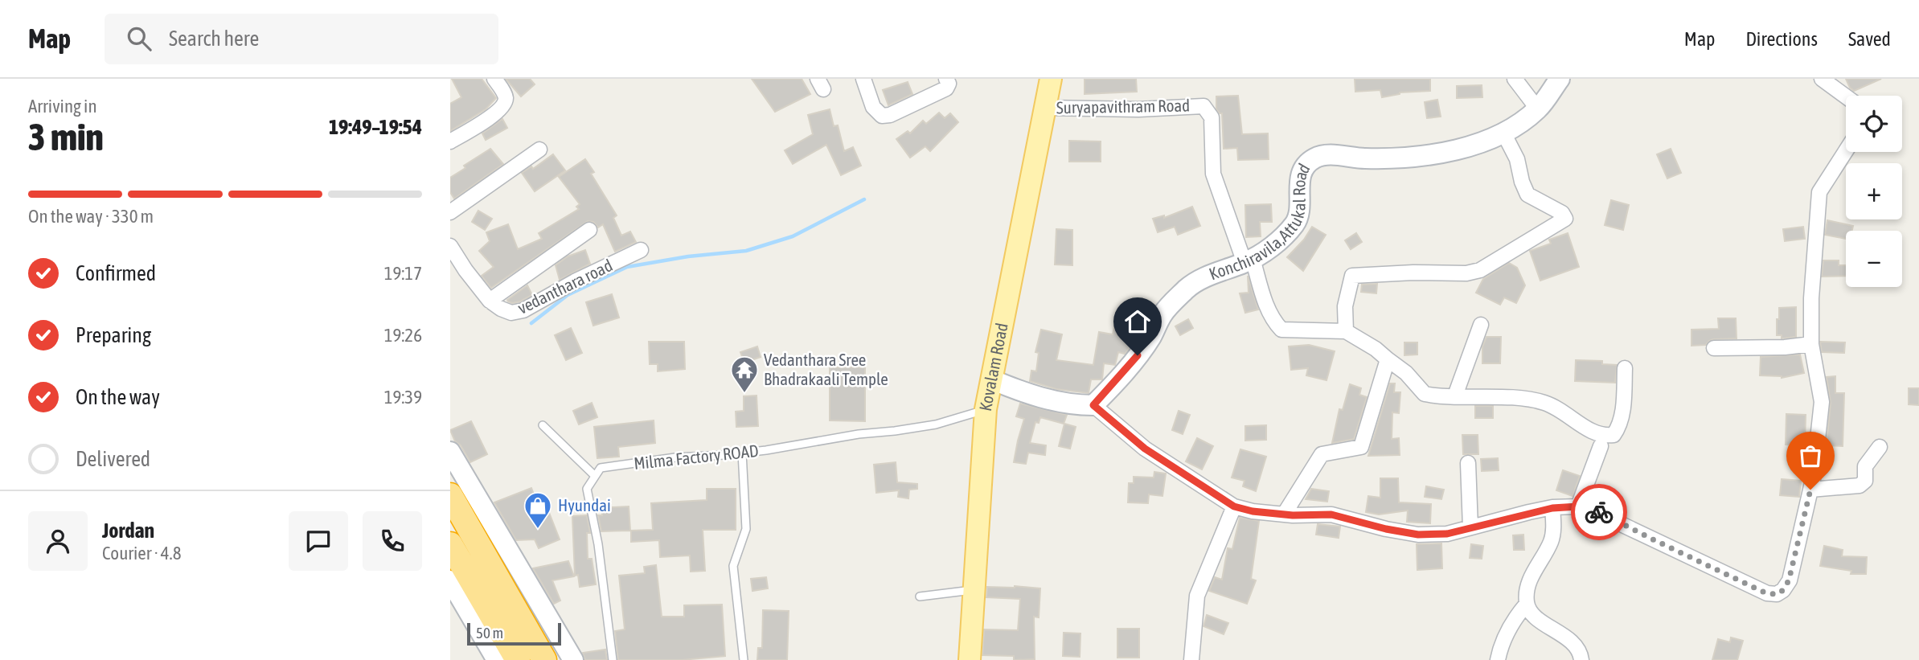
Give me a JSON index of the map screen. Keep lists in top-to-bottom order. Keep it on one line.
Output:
{"streets":{"main road":["Konchiravila,Attukal Road","Kovalam Road"],"street":["Suryapavithram Road","vedanthara road"],"lane":["Milma Factory ROAD"]},"crossings":[["Suryapavithram Road","Konchiravila,Attukal Road"],["Suryapavithram Road","Kovalam Road"],["Kovalam Road","Milma Factory ROAD"]],"places":{"temple":["Vedanthara Sree Bhadrakaali Temple"],"shop":["Hyundai"]},"scale_bar":"50 m","page":{"header":"Map","search":"Search here","nav":["Map","Directions","Saved"],"heading":["3 min","Arriving in","19:49–19:54"],"panel":["Jordan","Courier · 4.8"],"map_buttons":["+","−"],"bar":"On the way · 330 m","list":[["Confirmed","19:17"],["Preparing","19:26"],["On the way","19:39"],"Delivered"],"scale":"50 m"}}
